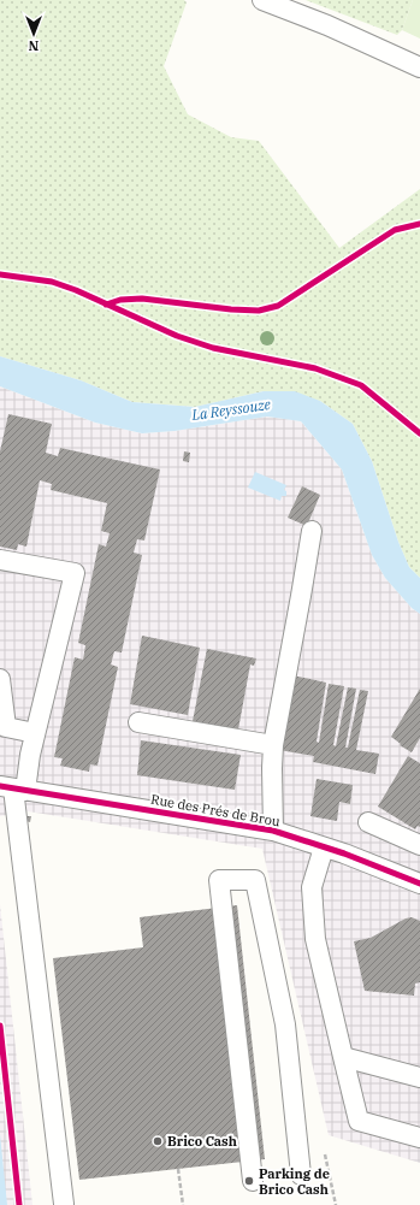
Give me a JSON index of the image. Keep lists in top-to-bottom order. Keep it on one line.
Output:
{"streets":{"street":["Rue des Prés de Brou"]},"water":["La Reyssouze"],"places":["Brico Cash","Parking de Brico Cash"],"north":"bottom"}
